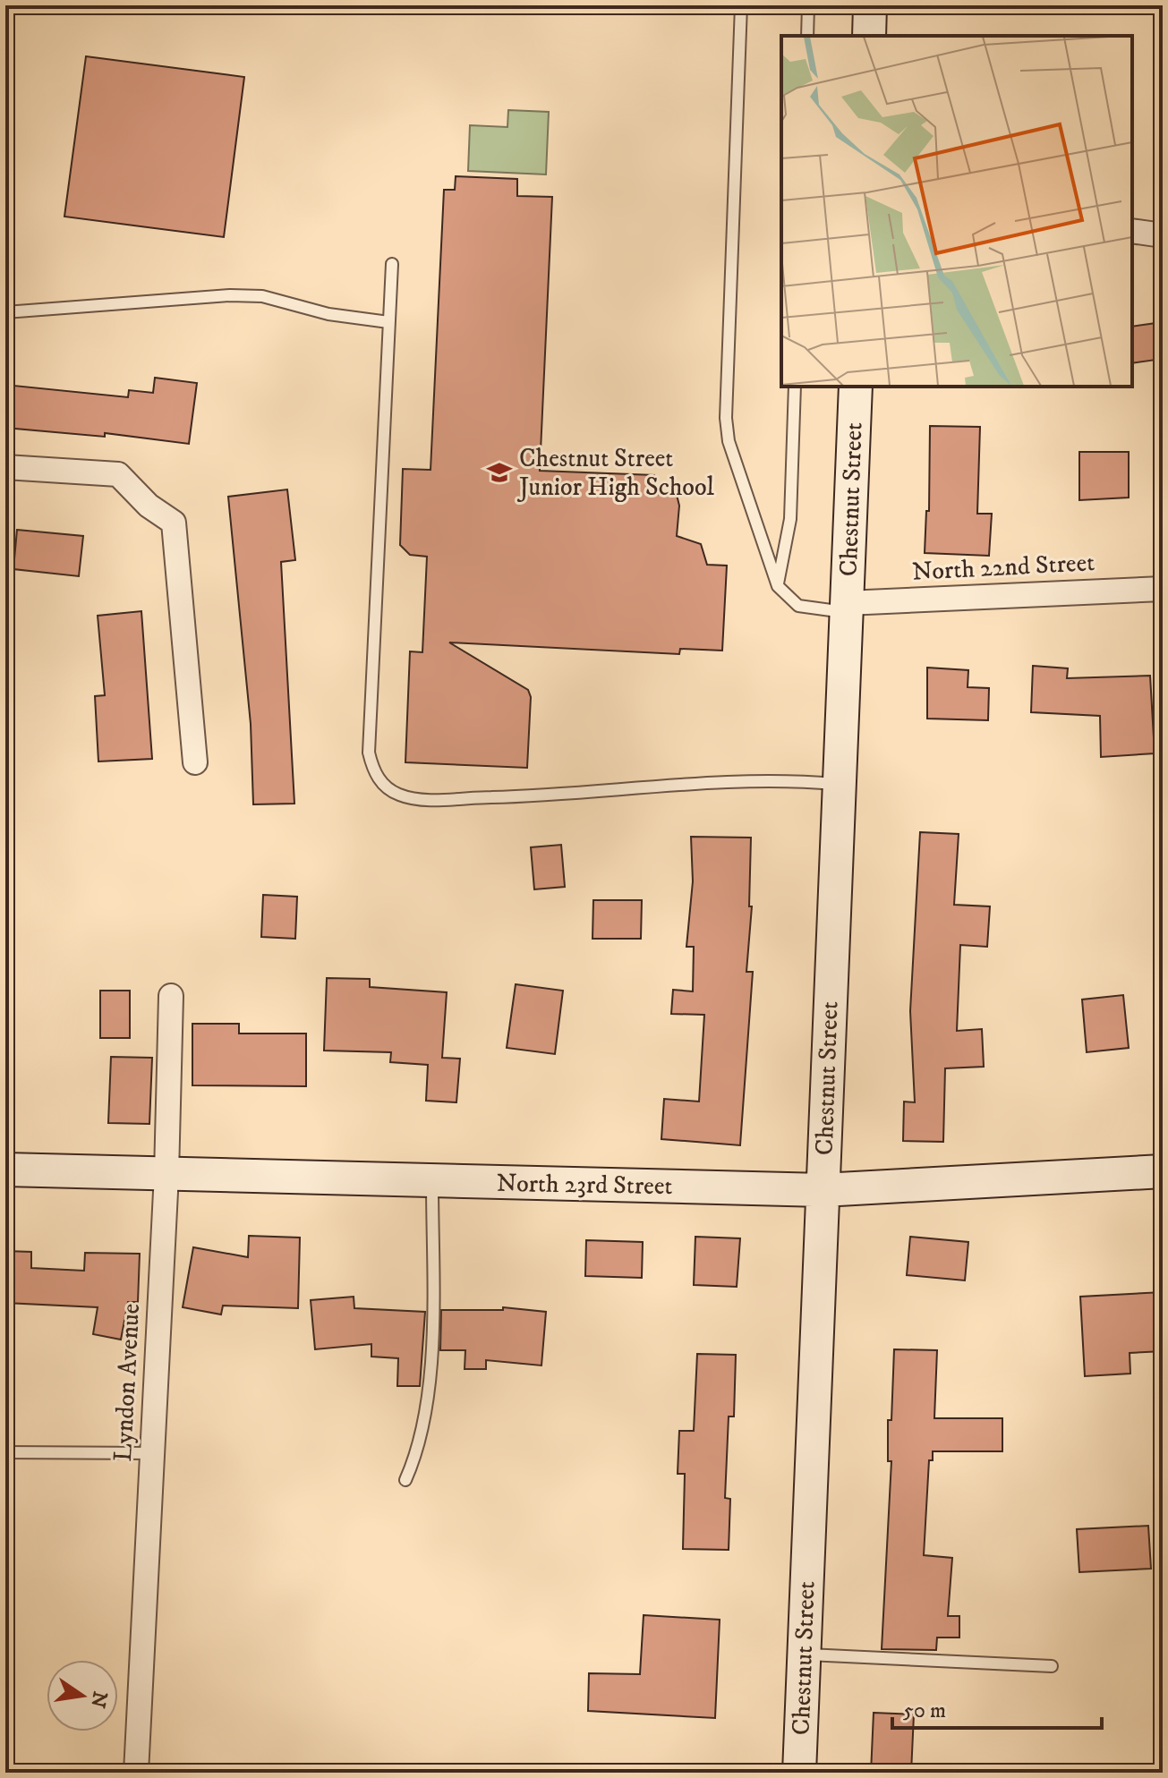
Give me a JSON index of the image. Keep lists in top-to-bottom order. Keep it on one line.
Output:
{"streets":{"street":["Chestnut Street","North 22nd Street","North 23rd Street","Lyndon Avenue"]},"crossings":[["Chestnut Street","North 22nd Street"],["Chestnut Street","North 23rd Street"],["North 23rd Street","Lyndon Avenue"]],"places":{"school or university":["Chestnut Street Junior High School"]},"scale_bar":"50 m","north":"right"}
